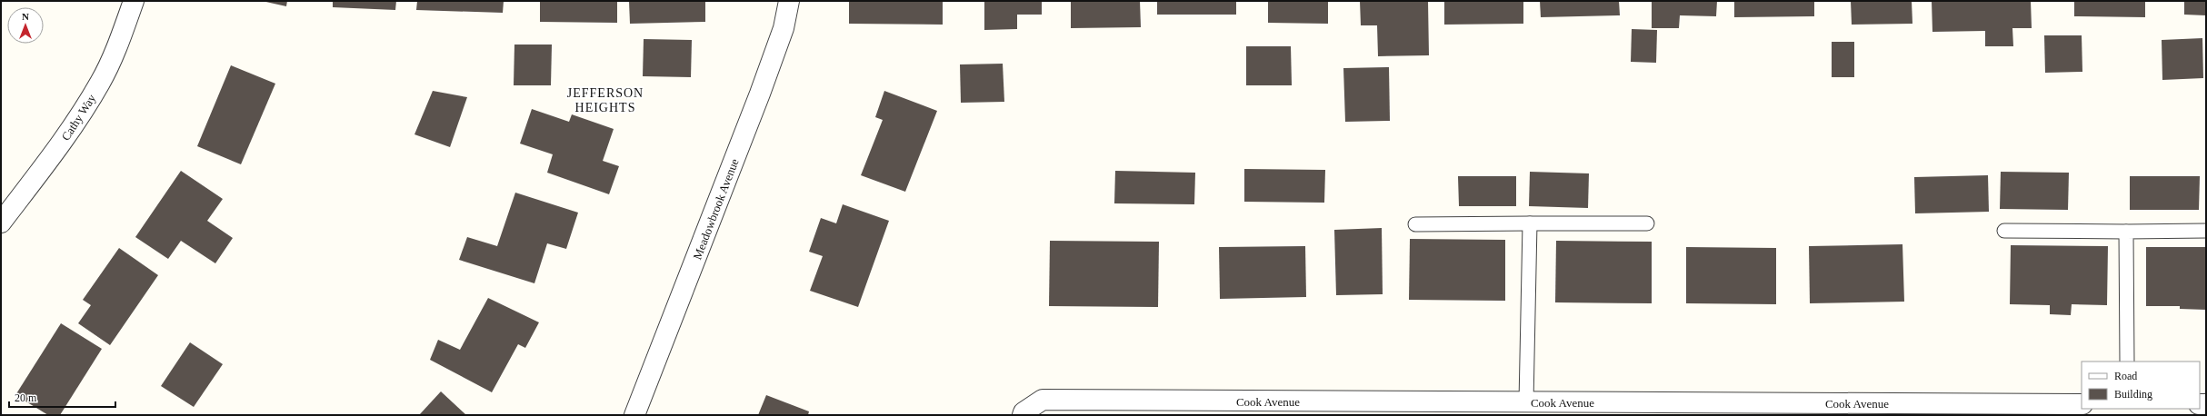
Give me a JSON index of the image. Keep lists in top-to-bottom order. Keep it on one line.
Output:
{"streets":{"street":["Cathy Way","Meadowbrook Avenue","Cook Avenue"]},"districts":["JEFFERSON HEIGHTS"],"legend":["Road","Building"],"scale_bar":"20 m","north":"top"}
